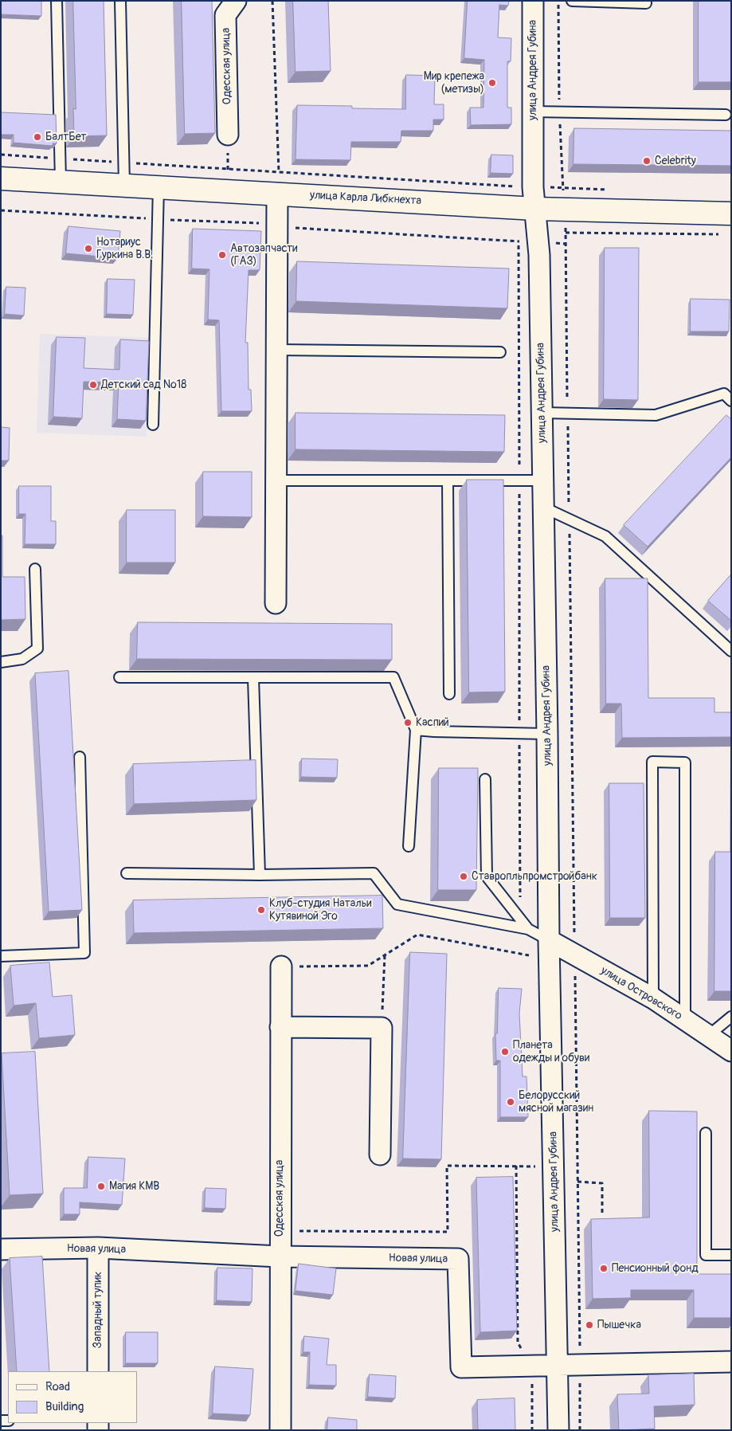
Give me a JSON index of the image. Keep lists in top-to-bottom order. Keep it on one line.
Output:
{"streets":{"street":["Одесская улица","улица Андрея Губина","улица Карла Либкнехта","улица Островского","Новая улица","Западный тупик"]},"crossings":[["Одесская улица","Новая улица"],["улица Андрея Губина","улица Карла Либкнехта"],["улица Андрея Губина","улица Островского"],["улица Андрея Губина","Новая улица"],["Новая улица","Западный тупик"]],"places":["Мир крепежа (метизы)","БалтБет","Celebrity","Нотариус Гуркина В.В.","Автозапчасти (ГАЗ)","Детский сад №18","Каспий","Ставропльпромстройбанк","Клуб-студия Натальи Кутявиной Эго","Планета одежды и обуви","Белорусский мясной магазин","Магия КМВ","Пенсионный фонд","Пышечка"],"legend":["Road","Building"]}
